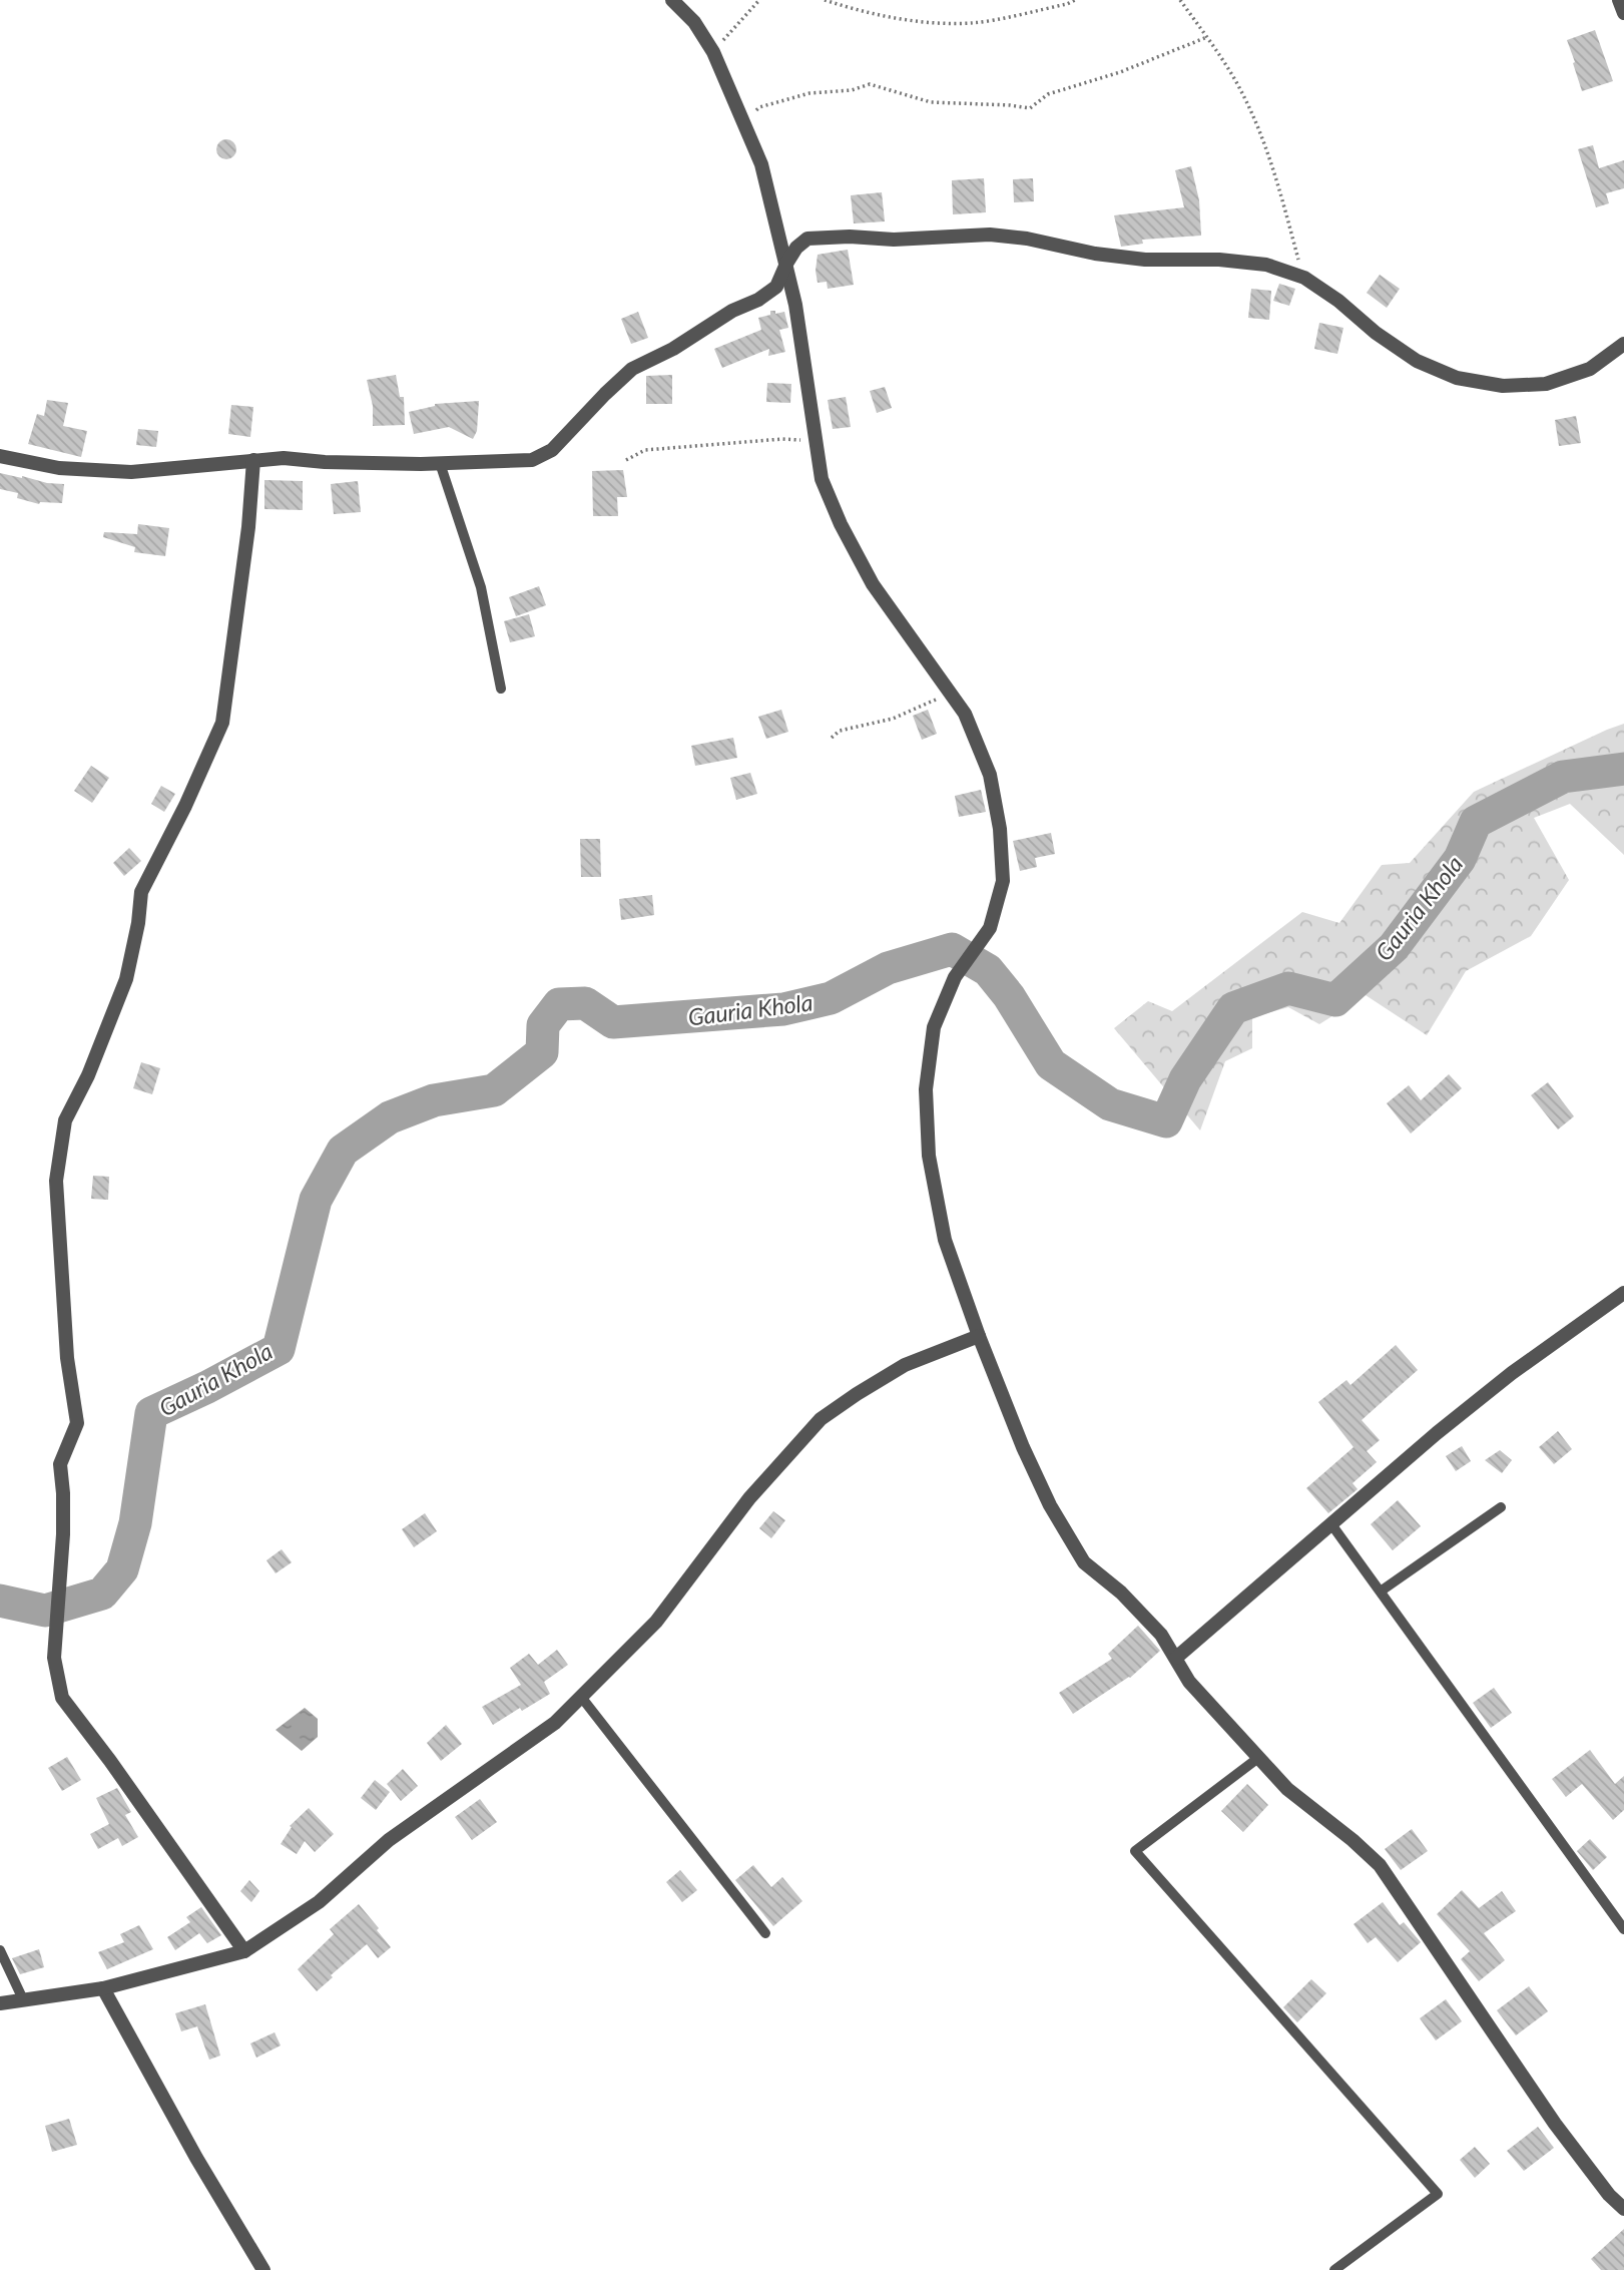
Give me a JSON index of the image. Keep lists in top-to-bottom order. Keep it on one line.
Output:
{"water":["Gauria Khola"]}
